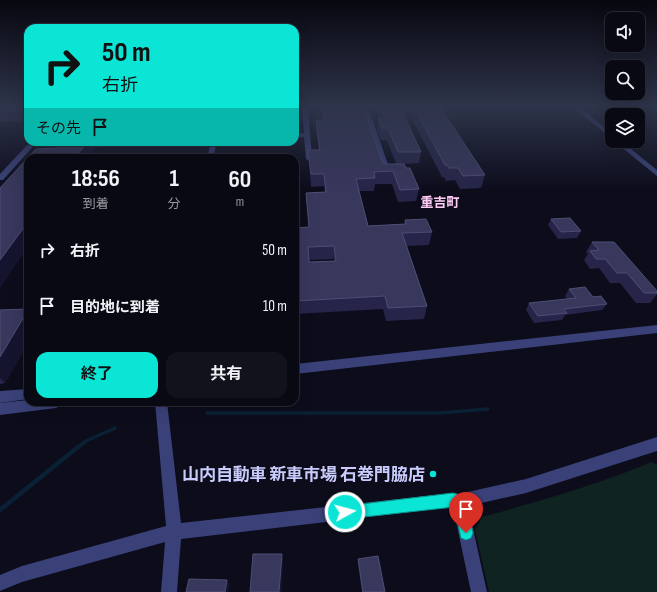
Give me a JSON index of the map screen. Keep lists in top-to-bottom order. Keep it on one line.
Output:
{"districts":["重吉町"],"places":["山内自動車 新車市場 石巻門脇店"],"page":{"turn":["50 m","右折"],"then":"その先","eta":["18:56","到着","1","分","60","m"],"list":[{"name":"右折","value":"50 m"},{"name":"目的地に到着","value":"10 m"}],"buttons":["終了","共有"]}}
